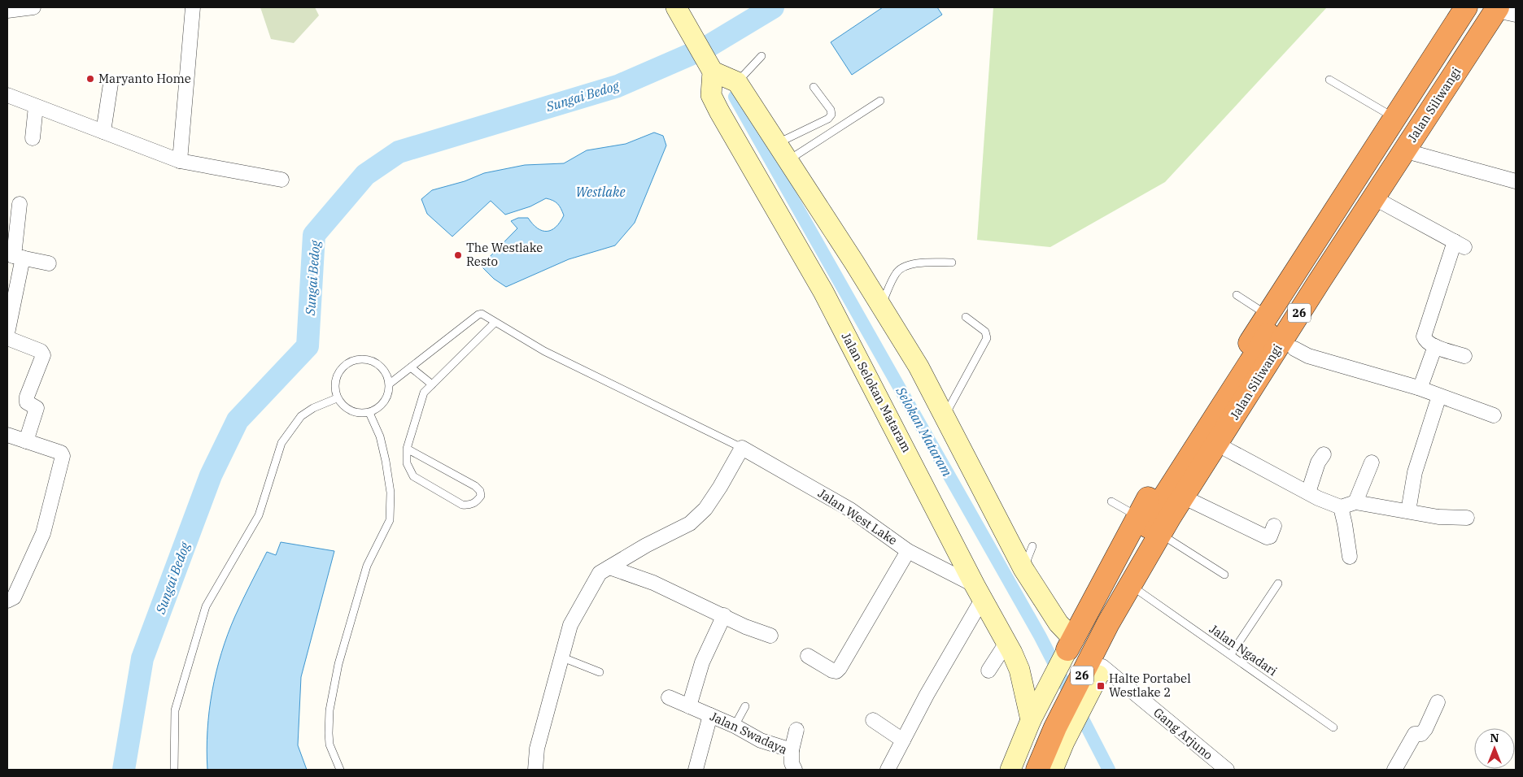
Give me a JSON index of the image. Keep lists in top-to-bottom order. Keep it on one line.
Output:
{"streets":{"highway":["Jalan Siliwangi","26"],"street":["Jalan Selokan Mataram","Jalan West Lake","Jalan Swadaya","Gang Arjuno"],"lane":["Jalan Ngadari"]},"crossings":[["Jalan Siliwangi","Jalan Selokan Mataram"],["Jalan Selokan Mataram","Jalan West Lake"]],"water":["Sungai Bedog","Westlake","Selokan Mataram"],"places":{"other":["Maryanto Home","The Westlake Resto"],"transit":["Halte Portabel Westlake 2"]},"north":"top"}
